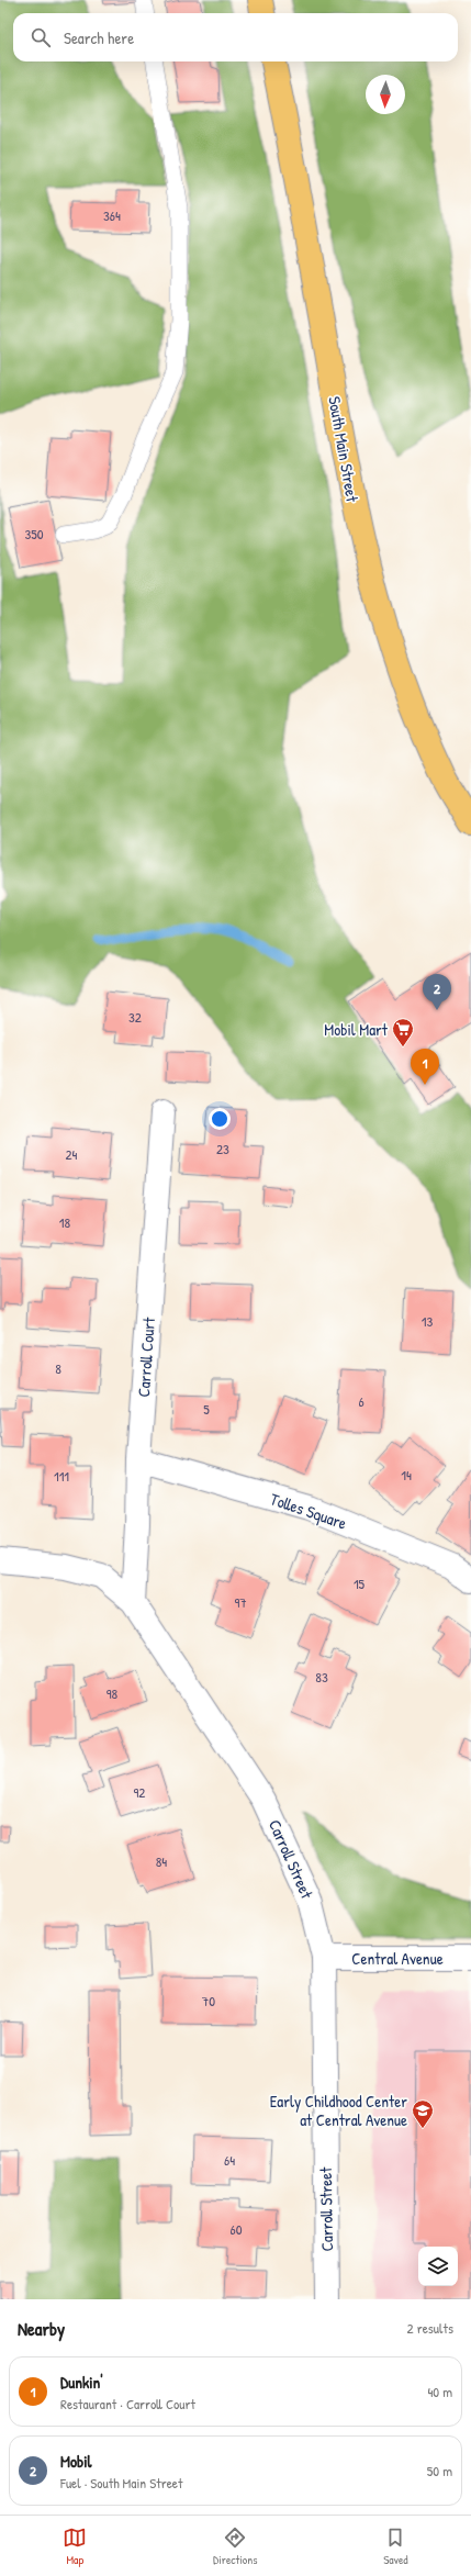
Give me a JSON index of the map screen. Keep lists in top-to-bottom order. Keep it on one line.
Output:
{"streets":{"main road":["South Main Street"],"street":["Carroll Court","Tolles Square","Carroll Street","Central Avenue"]},"crossings":[["Carroll Court","Tolles Square"],["Carroll Court","Carroll Street"],["Carroll Street","Central Avenue"]],"places":{"supermarket":["Mobil Mart"],"school or university":["Early Childhood Center at Central Avenue"]},"house_numbers":["364","350","32","23","24","18","13","8","6","5","14","111","15","97","83","98","92","84","70","64","60"],"north":"bottom","page":{"search":"Search here","pins":["2","1"],"heading":["Nearby","2 results"],"list":[{"mark":"1","name":"Dunkin'","note":"Restaurant · Carroll Court","value":"40 m"},{"mark":"2","name":"Mobil","note":"Fuel · South Main Street","value":"50 m"}],"nav":["Map","Directions","Saved"]}}
